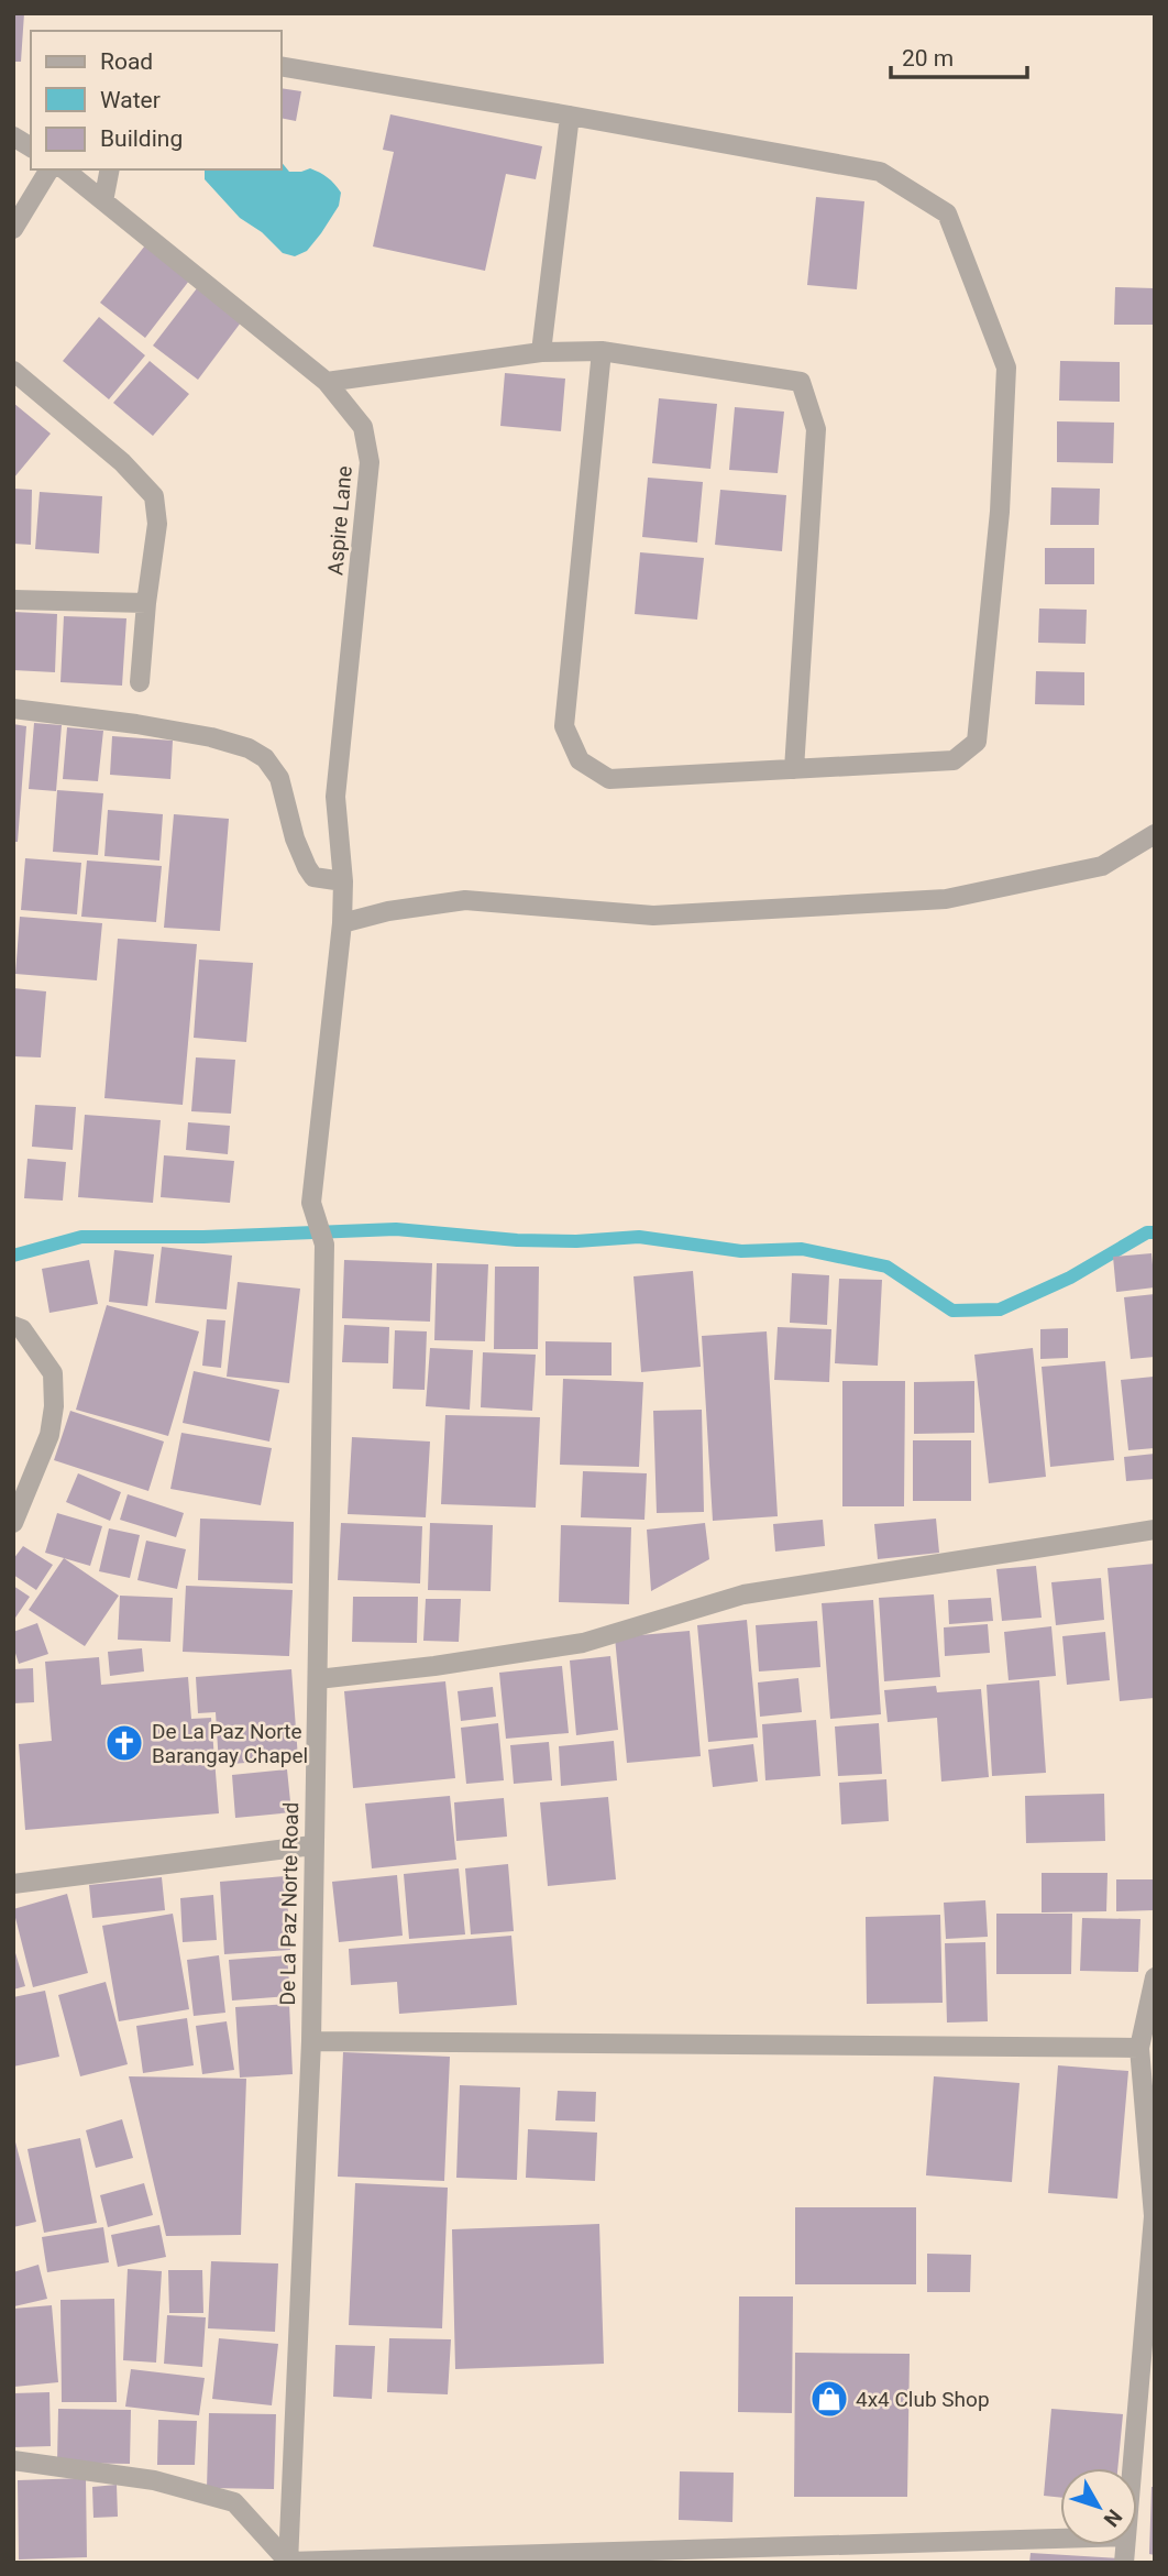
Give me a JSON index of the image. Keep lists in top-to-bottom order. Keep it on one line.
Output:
{"streets":{"street":["Aspire Lane","De La Paz Norte Road"]},"crossings":[["Aspire Lane","De La Paz Norte Road"]],"places":{"church":["De La Paz Norte Barangay Chapel"],"shop":["4x4 Club Shop"]},"legend":["Road","Water","Building"],"scale_bar":"20 m","north":"bottom right"}
